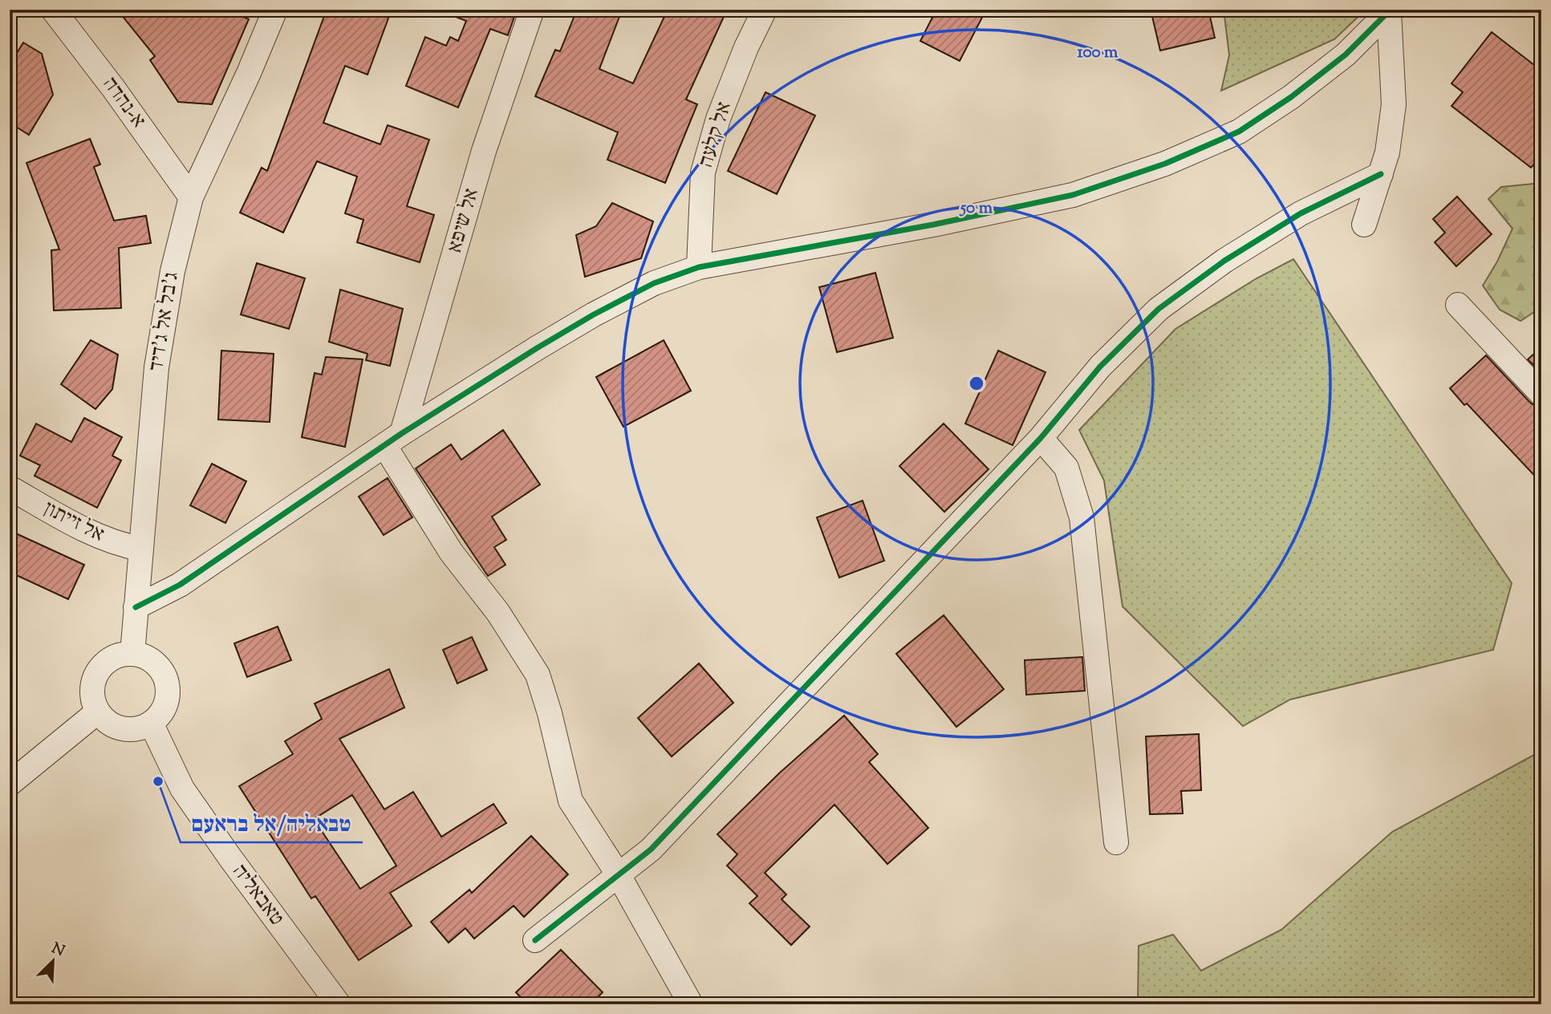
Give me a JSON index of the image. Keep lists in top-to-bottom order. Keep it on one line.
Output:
{"streets":{"street":["א-נהדה","אל קלעה","אל שיפא","ג'בל אל ג'דיד","אל זייתון","טאבאליה"]},"crossings":[["א-נהדה","ג'בל אל ג'דיד"],["ג'בל אל ג'דיד","אל זייתון"],["ג'בל אל ג'דיד","טאבאליה"]],"places":["טבאליה/אל בראעם"],"north":"top right","rings":["100 m","50 m"]}
